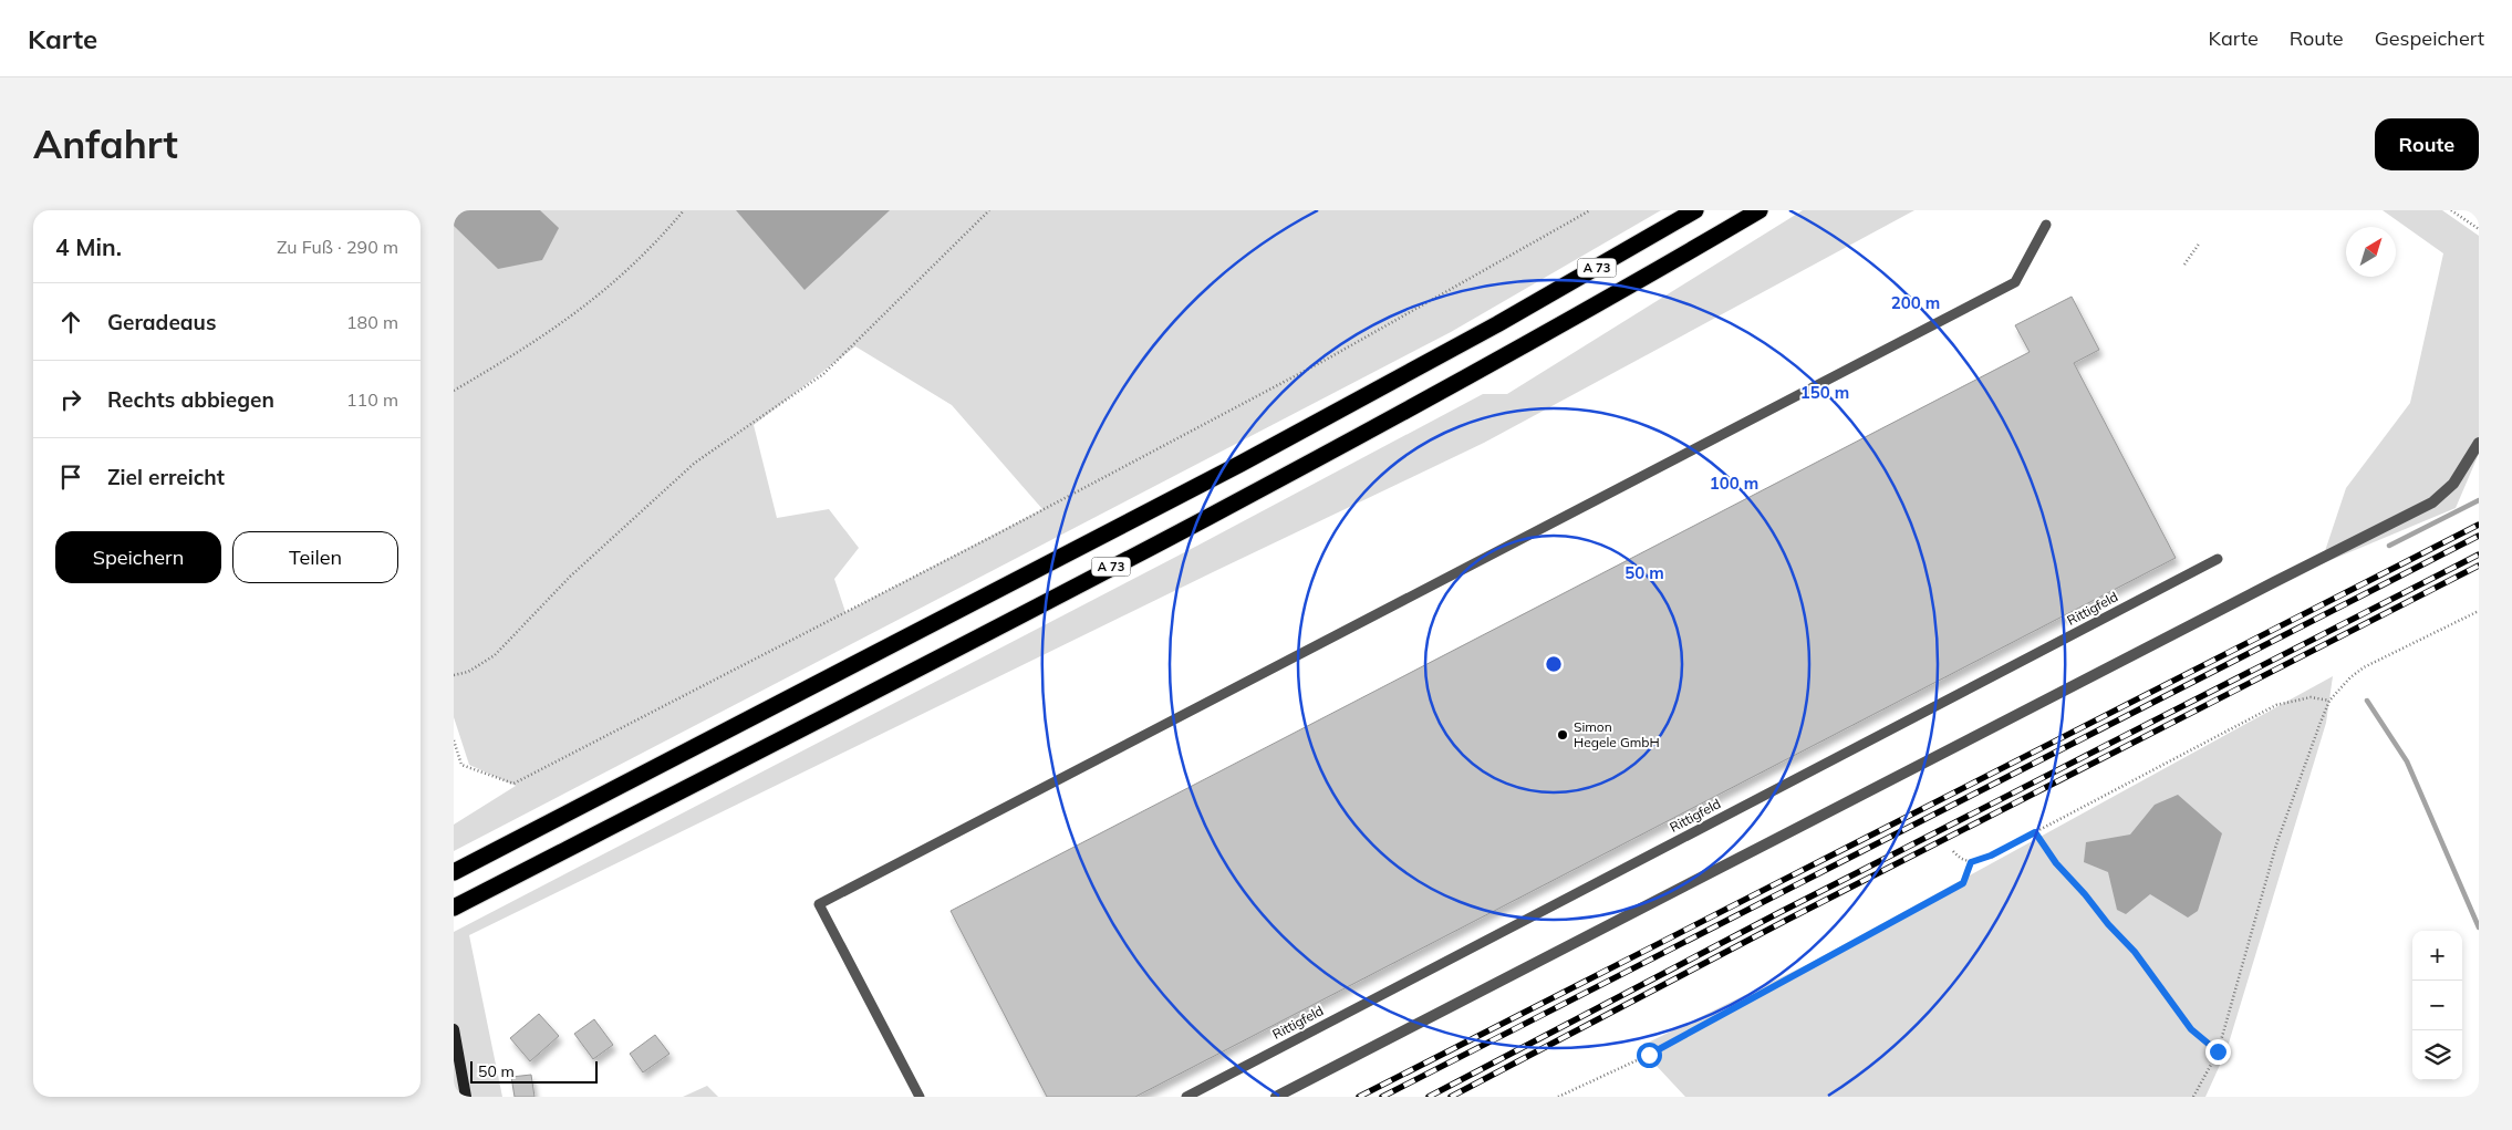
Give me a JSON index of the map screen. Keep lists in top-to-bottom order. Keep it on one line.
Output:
{"streets":{"highway":["A 73"],"lane":["Rittigfeld"]},"places":["Simon Hegele GmbH"],"scale_bar":"50 m","north":"top right","page":{"header":"Karte","nav":["Karte","Route","Gespeichert"],"buttons":["Route",["Speichern","Teilen"]],"title":"Anfahrt","heading":["4 Min.","Zu Fuß · 290 m"],"list":[["Geradeaus","180 m"],["Rechts abbiegen","110 m"],"Ziel erreicht"],"map_buttons":["+","−"],"scale":"50 m"},"rings":["200 m","150 m","100 m","50 m"]}
